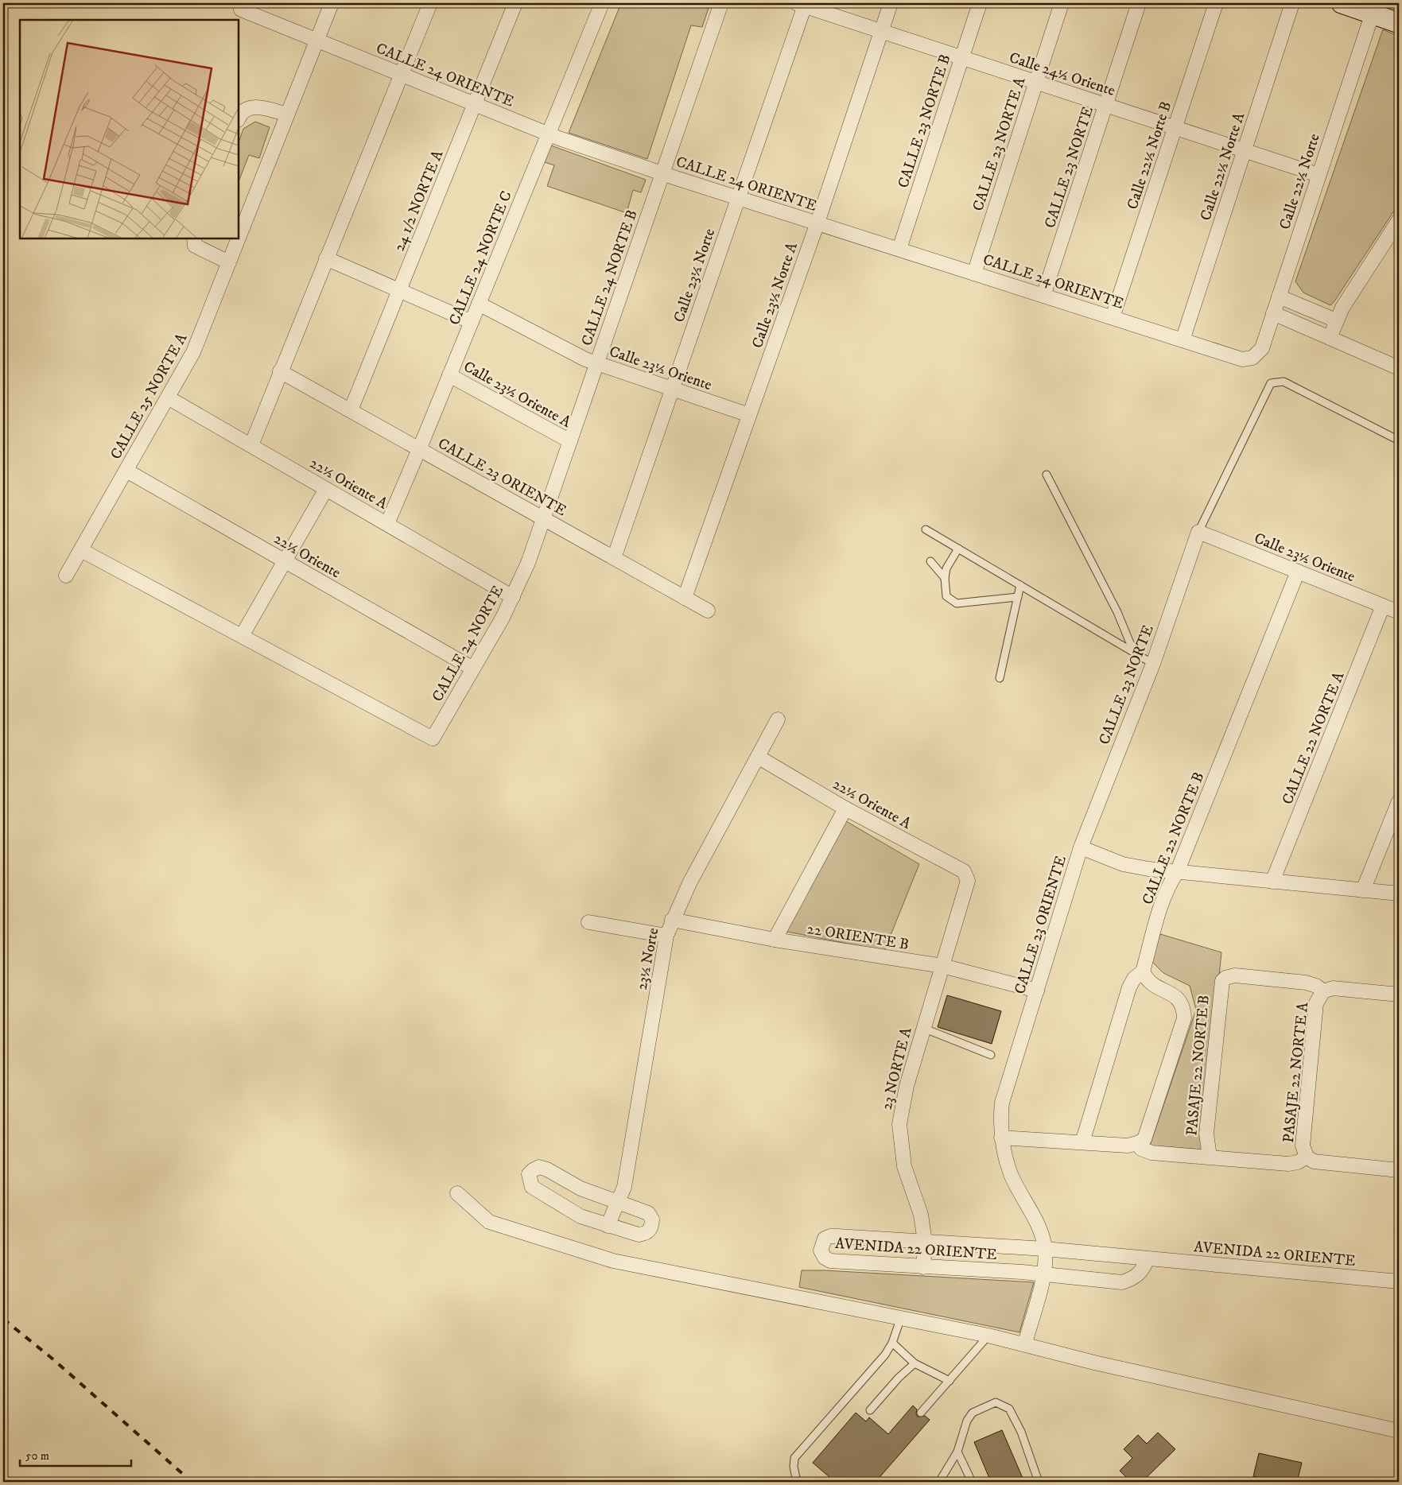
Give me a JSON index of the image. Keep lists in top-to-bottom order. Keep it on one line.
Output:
{"streets":{"street":["Calle 24½ Oriente","CALLE 24 ORIENTE","CALLE 23 NORTE B","CALLE 23 NORTE A","Calle 22½ Norte B","Calle 22½ Norte A","CALLE 23 NORTE","Calle 22½ Norte","24 1/2 NORTE A","CALLE 24 NORTE C","Calle 23½ Norte","CALLE 24 NORTE B","Calle 23½ Norte A","Calle 23½ Oriente","Calle 23½ Oriente A","CALLE 25 NORTE A","CALLE 23 ORIENTE","22½ Oriente A","22½ Oriente","CALLE 24 NORTE","CALLE 22 NORTE A","CALLE 22 NORTE B","22 ORIENTE B","23½ Norte","PASAJE 22 NORTE B","23 NORTE A","PASAJE 22 NORTE A","AVENIDA 22 ORIENTE"]},"crossings":[["Calle 24½ Oriente","CALLE 23 NORTE B"],["Calle 24½ Oriente","CALLE 23 NORTE A"],["Calle 24½ Oriente","Calle 22½ Norte B"],["Calle 24½ Oriente","Calle 22½ Norte A"],["Calle 24½ Oriente","CALLE 23 NORTE"],["Calle 24½ Oriente","Calle 22½ Norte"],["Calle 24½ Oriente","Calle 23½ Norte"],["Calle 24½ Oriente","Calle 23½ Norte A"],["CALLE 24 ORIENTE","CALLE 23 NORTE B"],["CALLE 24 ORIENTE","CALLE 23 NORTE A"],["CALLE 24 ORIENTE","Calle 22½ Norte B"],["CALLE 24 ORIENTE","Calle 22½ Norte A"],["CALLE 24 ORIENTE","CALLE 23 NORTE"],["CALLE 24 ORIENTE","Calle 22½ Norte"],["CALLE 24 ORIENTE","24 1/2 NORTE A"],["CALLE 24 ORIENTE","CALLE 24 NORTE C"],["CALLE 24 ORIENTE","Calle 23½ Norte"],["CALLE 24 ORIENTE","CALLE 24 NORTE B"],["CALLE 24 ORIENTE","Calle 23½ Norte A"],["CALLE 24 ORIENTE","CALLE 25 NORTE A"],["CALLE 23 NORTE","Calle 23½ Oriente"],["CALLE 23 NORTE","CALLE 23 ORIENTE"],["24 1/2 NORTE A","CALLE 23 ORIENTE"],["CALLE 24 NORTE C","Calle 23½ Oriente"],["CALLE 24 NORTE C","Calle 23½ Oriente A"],["CALLE 24 NORTE C","CALLE 23 ORIENTE"],["CALLE 24 NORTE C","22½ Oriente A"],["Calle 23½ Norte","Calle 23½ Oriente"],["Calle 23½ Norte","CALLE 23 ORIENTE"],["CALLE 24 NORTE B","Calle 23½ Oriente"],["CALLE 24 NORTE B","Calle 23½ Oriente A"],["CALLE 24 NORTE B","CALLE 23 ORIENTE"],["CALLE 24 NORTE B","CALLE 24 NORTE"],["Calle 23½ Norte A","Calle 23½ Oriente"],["Calle 23½ Norte A","CALLE 23 ORIENTE"],["Calle 23½ Oriente","CALLE 22 NORTE A"],["Calle 23½ Oriente","CALLE 22 NORTE B"],["CALLE 25 NORTE A","22½ Oriente A"],["CALLE 25 NORTE A","22½ Oriente"],["CALLE 23 ORIENTE","CALLE 22 NORTE A"],["CALLE 23 ORIENTE","CALLE 22 NORTE B"],["CALLE 23 ORIENTE","22 ORIENTE B"],["CALLE 23 ORIENTE","AVENIDA 22 ORIENTE"],["22½ Oriente A","CALLE 24 NORTE"],["22½ Oriente A","23½ Norte"],["22½ Oriente A","23 NORTE A"],["22½ Oriente","CALLE 24 NORTE"],["22 ORIENTE B","23½ Norte"],["22 ORIENTE B","23 NORTE A"],["PASAJE 22 NORTE B","PASAJE 22 NORTE A"],["23 NORTE A","AVENIDA 22 ORIENTE"]],"scale_bar":"50 m"}
